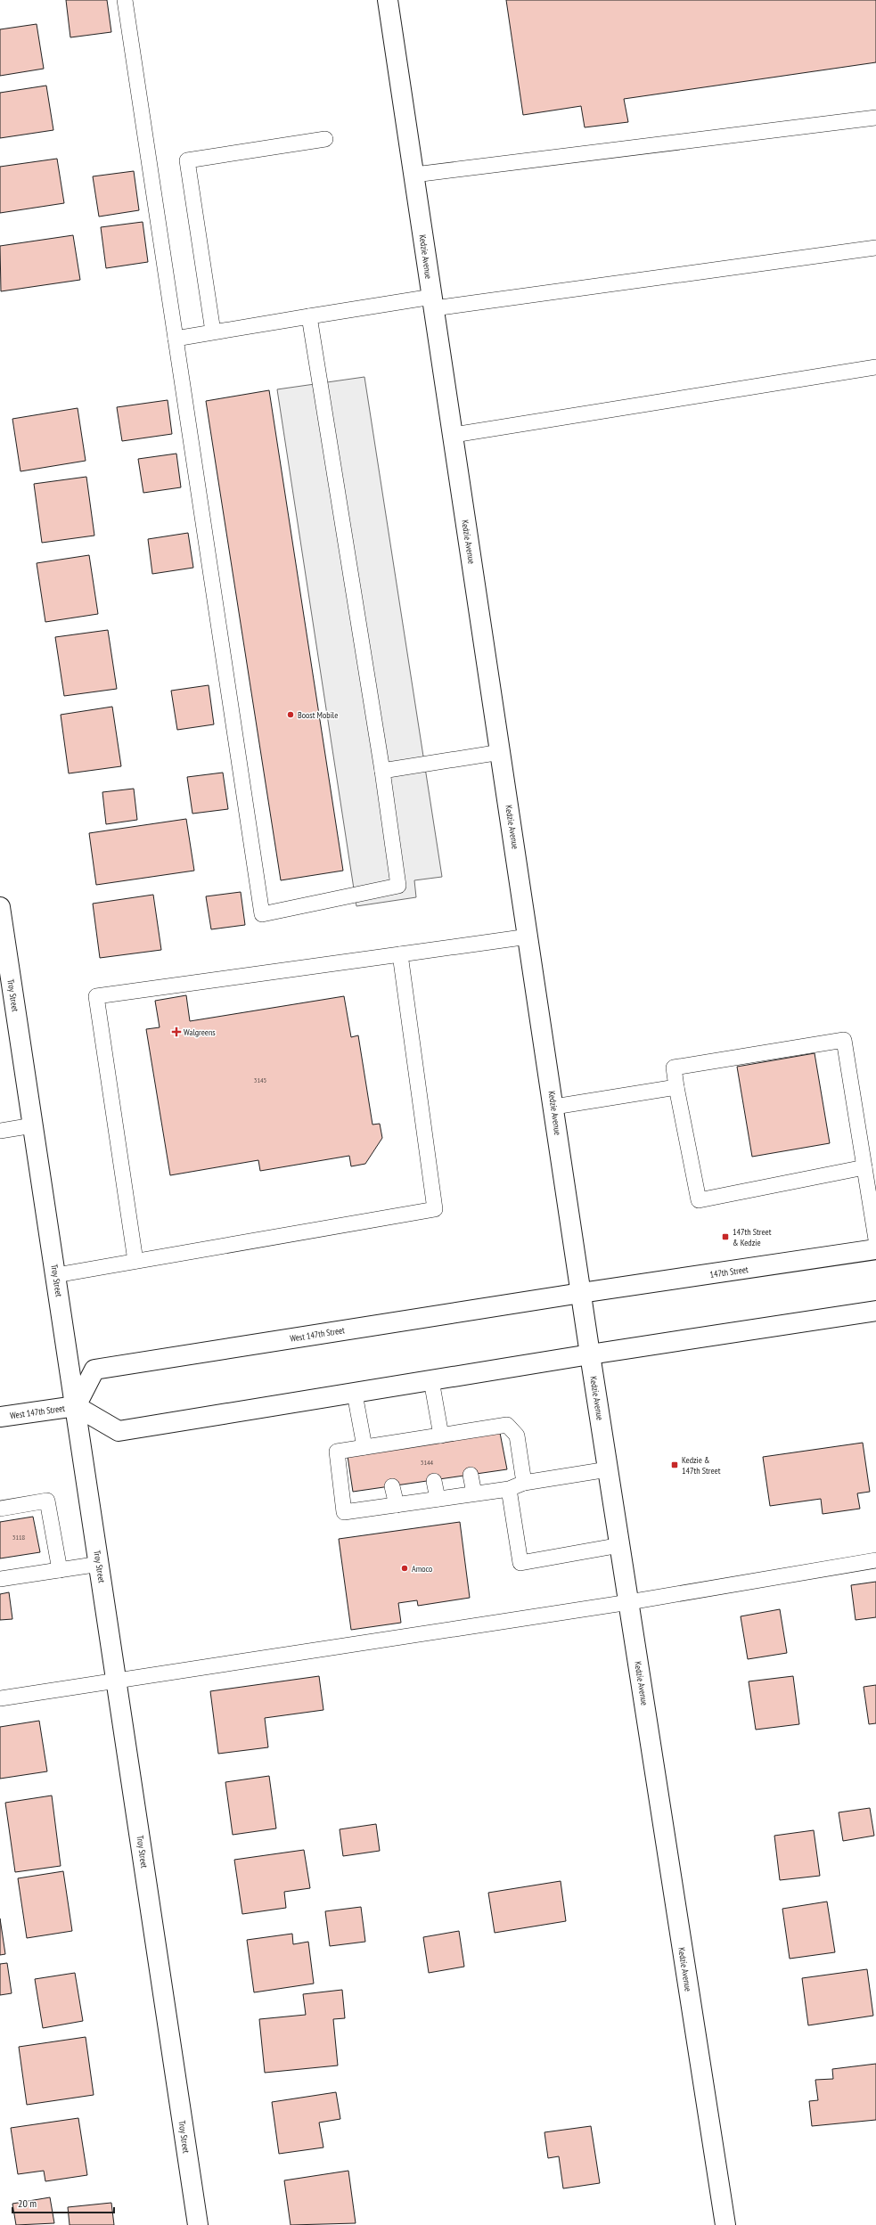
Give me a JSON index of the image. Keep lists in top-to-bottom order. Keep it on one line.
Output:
{"streets":{"main road":["Kedzie Avenue","Troy Street","147th Street","West 147th Street"]},"crossings":[["Kedzie Avenue","147th Street"],["Kedzie Avenue","West 147th Street"],["Troy Street","West 147th Street"],["147th Street","West 147th Street"]],"places":{"other":["Boost Mobile","Amoco"],"health":["Walgreens"],"transit":["147th Street & Kedzie","Kedzie & 147th Street"]},"house_numbers":["3145","3144","3118"],"scale_bar":"20 m"}
